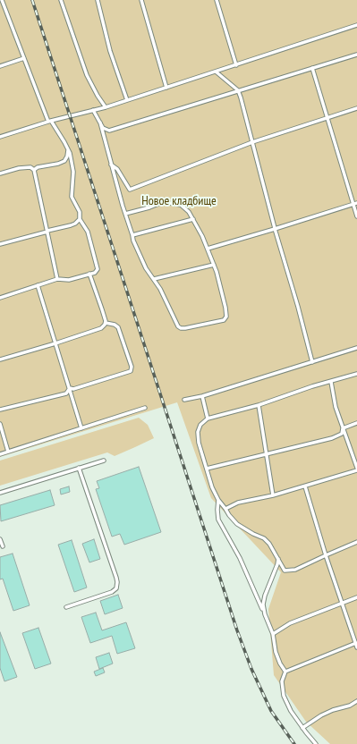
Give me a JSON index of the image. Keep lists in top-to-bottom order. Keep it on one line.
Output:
{"parks":["Новое кладбище"]}
